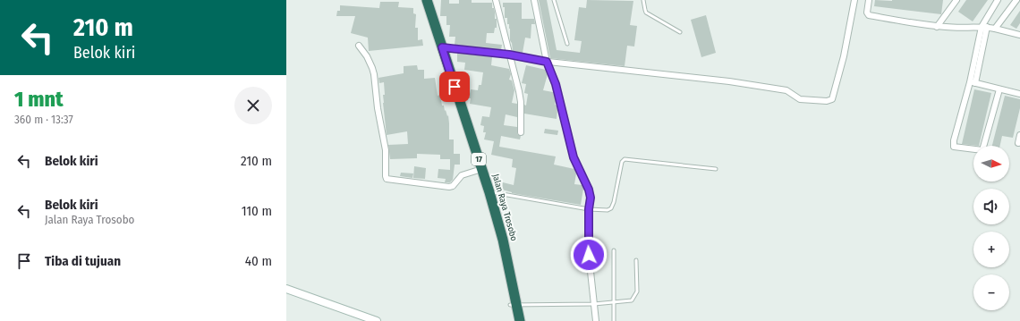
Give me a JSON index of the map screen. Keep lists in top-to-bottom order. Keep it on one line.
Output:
{"streets":{"highway":["17","Jalan Raya Trosobo"]},"north":"right","page":{"turn":["210 m","Belok kiri"],"heading":["1 mnt","360 m · 13:37"],"list":[{"name":"Belok kiri","value":"210 m"},{"name":"Belok kiri","note":"Jalan Raya Trosobo","value":"110 m"},{"name":"Tiba di tujuan","value":"40 m"}],"map_buttons":["+","−"]}}
